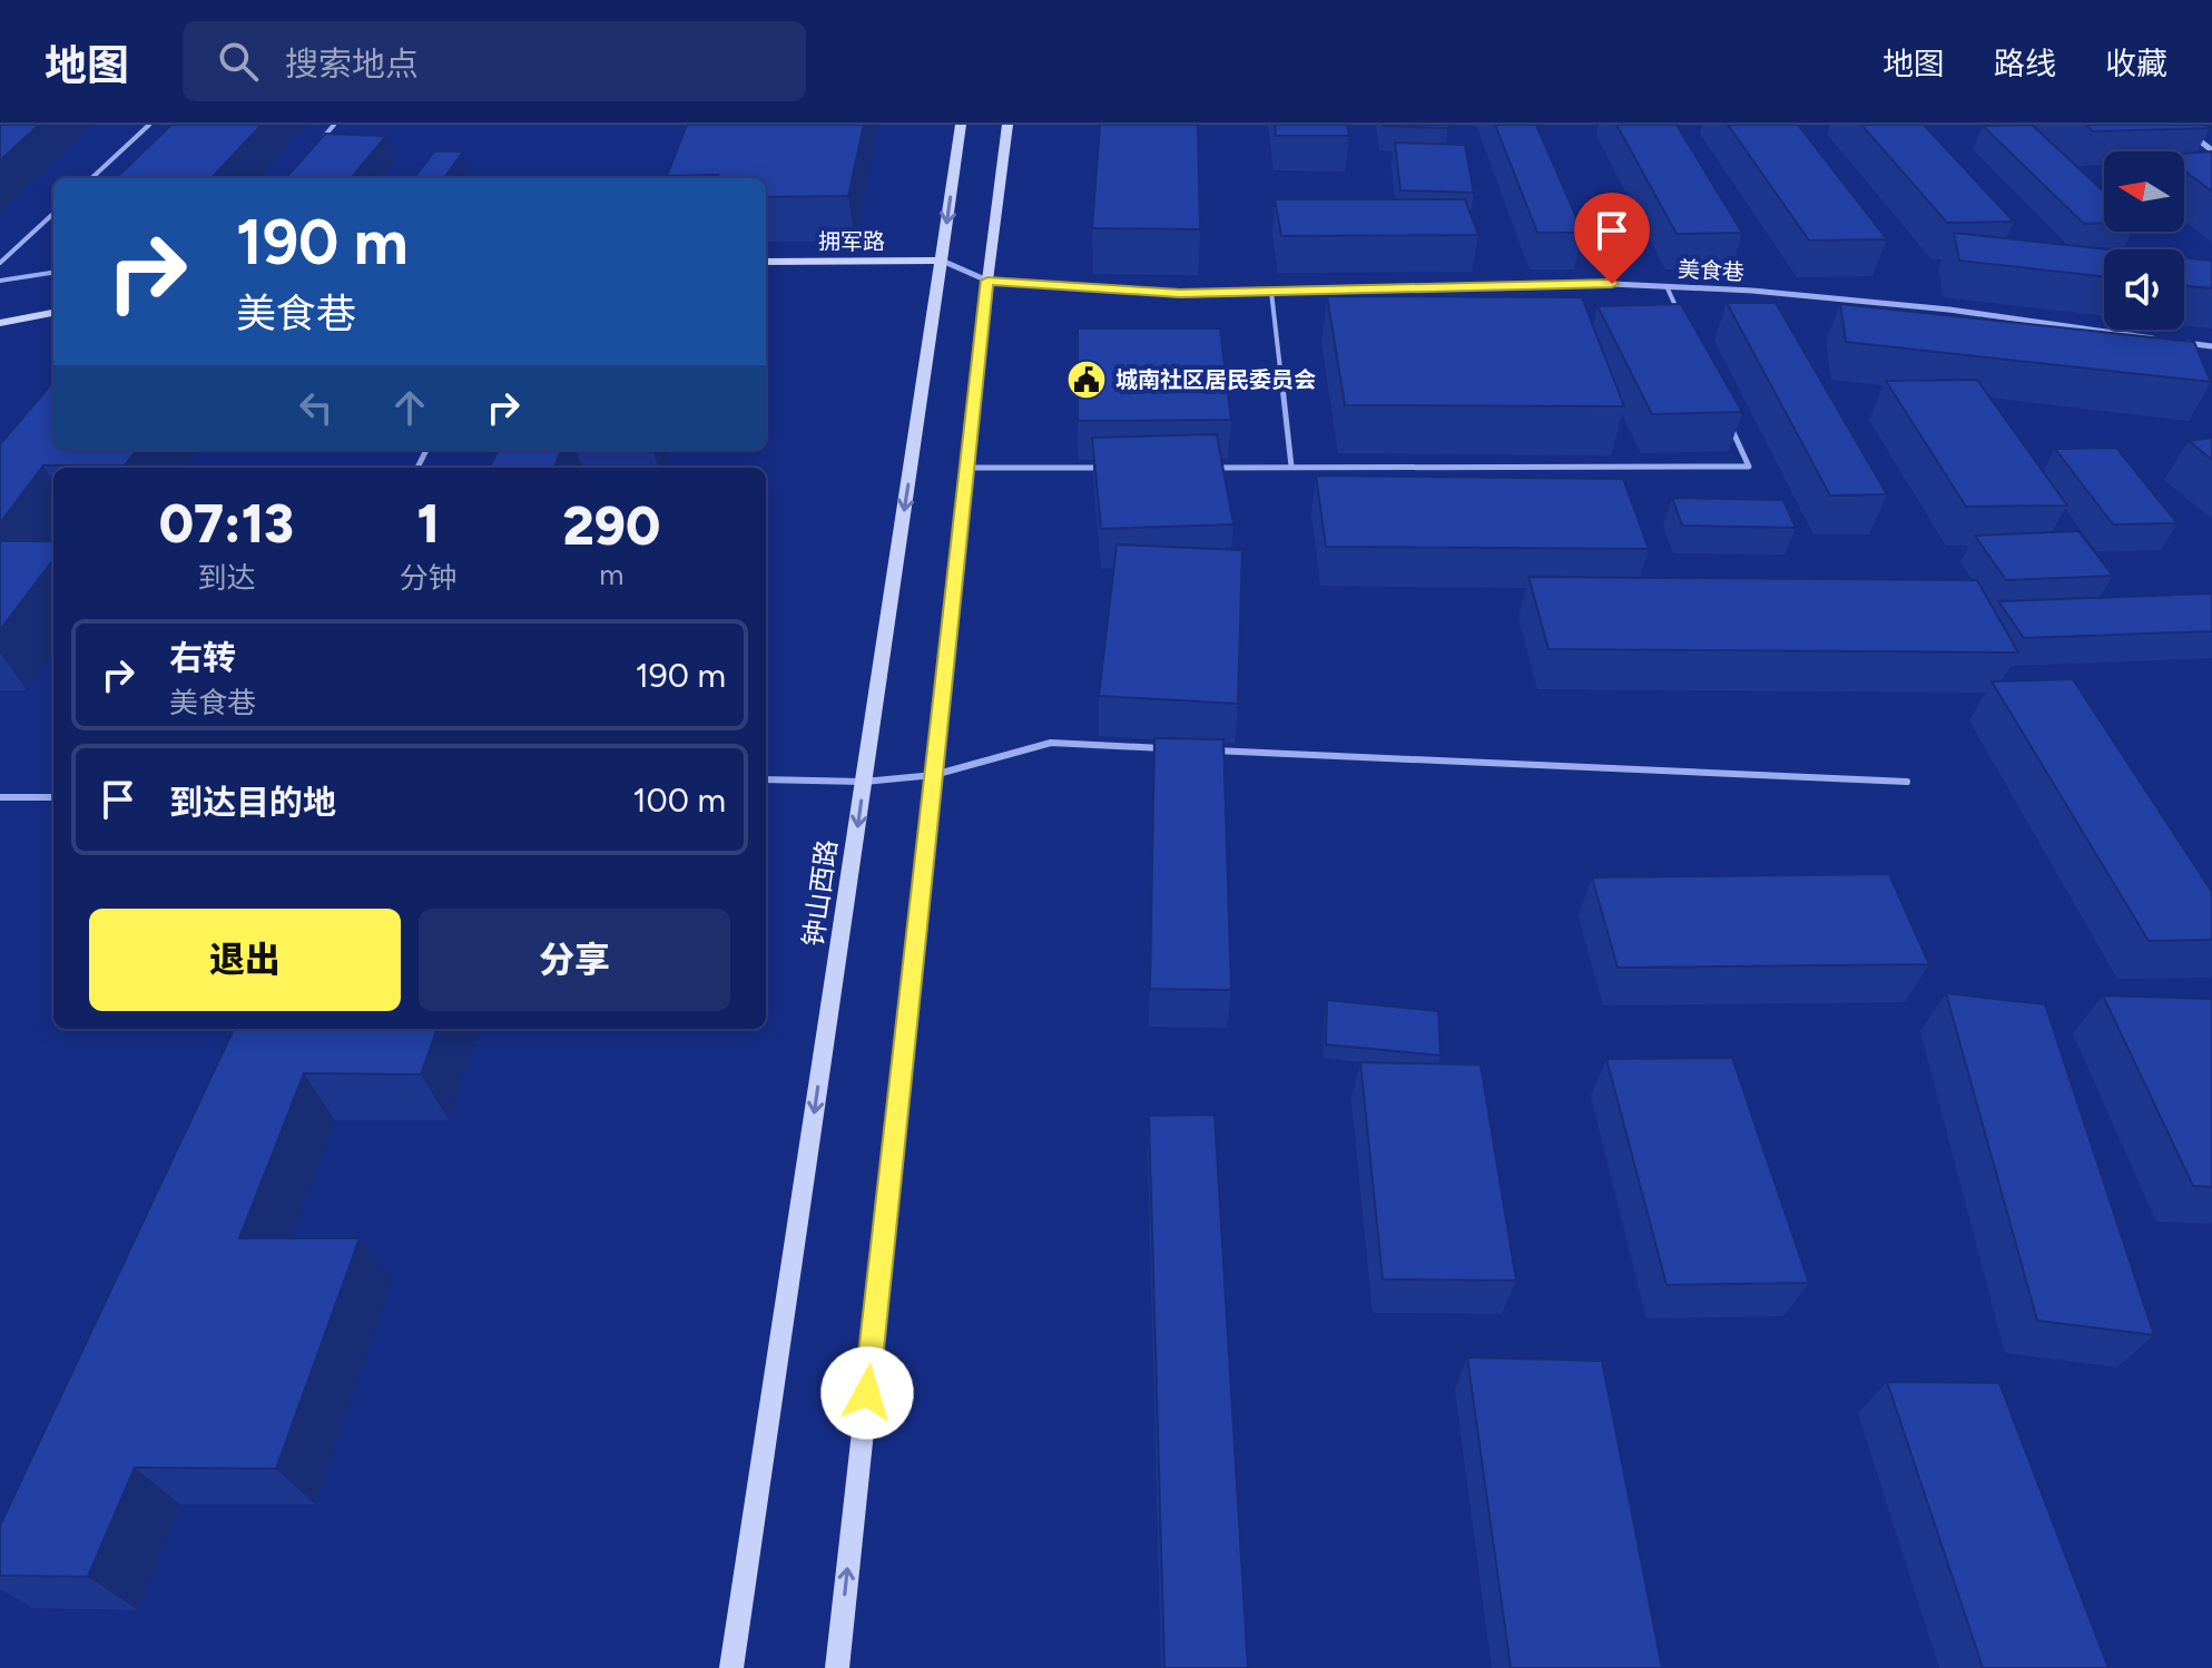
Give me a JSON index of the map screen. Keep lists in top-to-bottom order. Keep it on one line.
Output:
{"streets":{"main road":["拥军路","钟山西路"],"street":["美食巷"]},"crossings":[["拥军路","美食巷"],["拥军路","钟山西路"],["美食巷","钟山西路"]],"places":{"public building":["城南社区居民委员会"]},"north":"left","page":{"header":"地图","search":"搜索地点","nav":["地图","路线","收藏"],"turn":["190 m","美食巷"],"eta":["07:13","到达","1","分钟","290","m"],"list":[{"name":"右转","note":"美食巷","value":"190 m"},{"name":"到达目的地","value":"100 m"}],"buttons":["退出","分享"]}}
